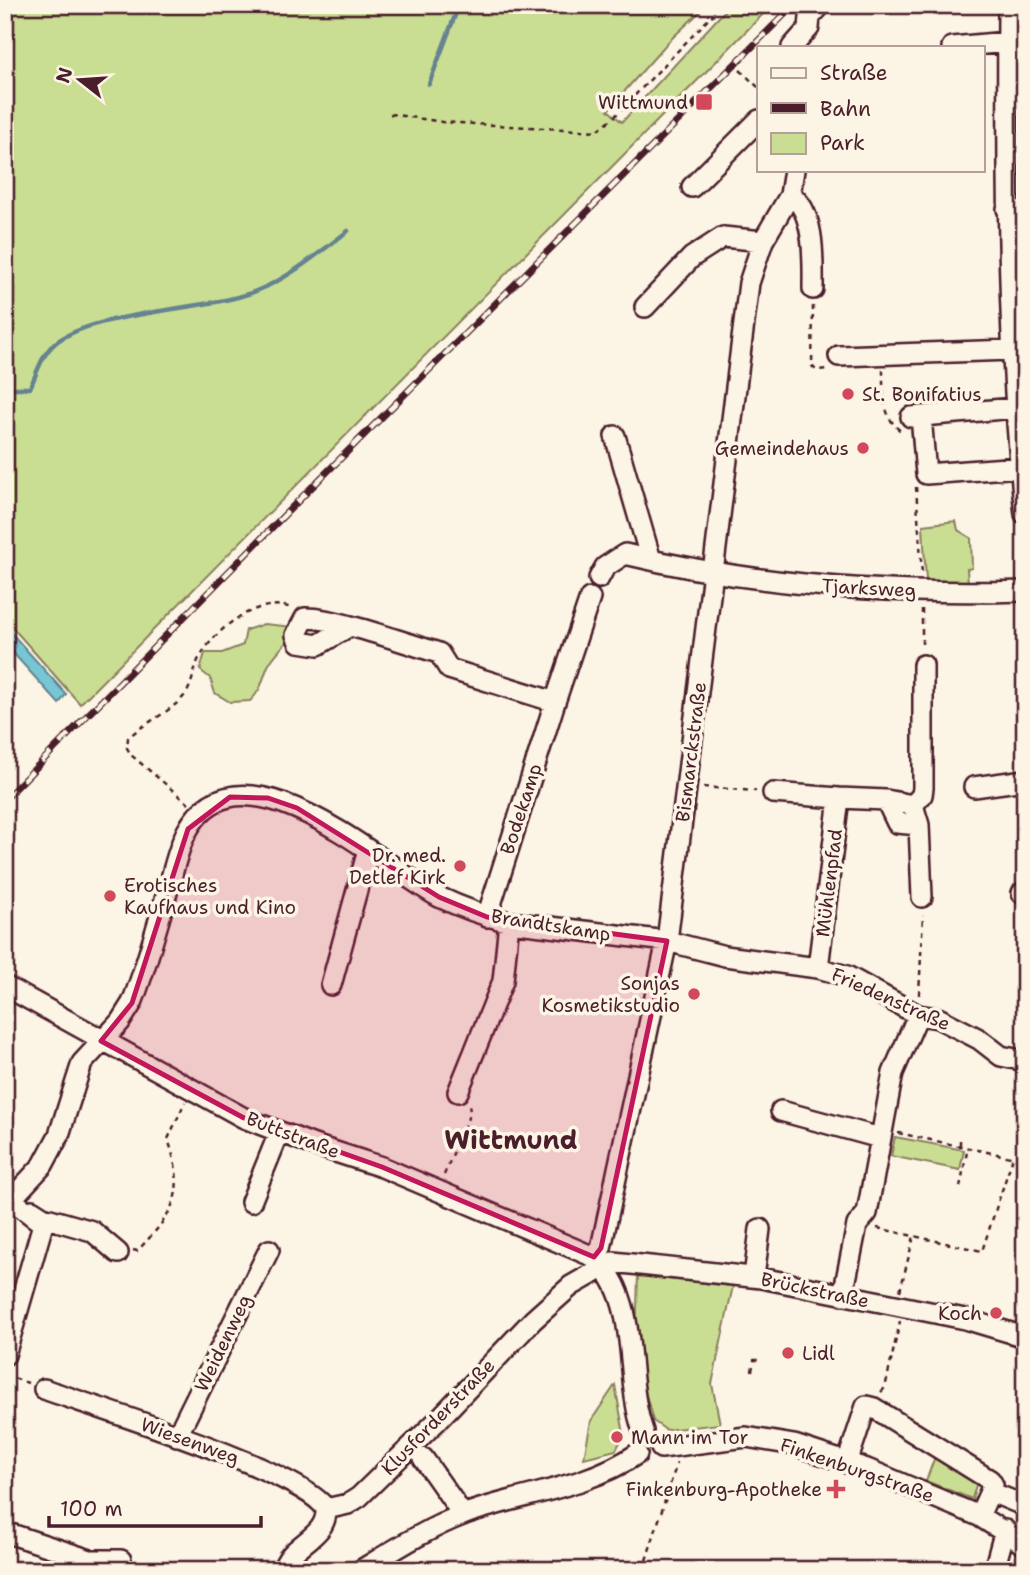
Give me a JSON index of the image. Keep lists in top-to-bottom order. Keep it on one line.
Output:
{"streets":{"street":["Tjarksweg","Bismarckstraße","Bodekamp","Mühlenpfad","Brandtskamp","Friedenstraße","Buttstraße","Brückstraße","Weidenweg","Klusforderstraße","Wiesenweg","Finkenburgstraße"]},"crossings":[["Tjarksweg","Bismarckstraße"],["Bismarckstraße","Brandtskamp"],["Bismarckstraße","Friedenstraße"],["Bismarckstraße","Buttstraße"],["Bismarckstraße","Brückstraße"],["Bismarckstraße","Klusforderstraße"],["Bodekamp","Brandtskamp"],["Mühlenpfad","Friedenstraße"],["Brandtskamp","Friedenstraße"],["Brandtskamp","Buttstraße"],["Buttstraße","Brückstraße"],["Buttstraße","Klusforderstraße"],["Brückstraße","Klusforderstraße"],["Weidenweg","Wiesenweg"],["Klusforderstraße","Wiesenweg"]],"districts":["Wittmund"],"places":{"transit":["Wittmund"],"other":["St. Bonifatius","Gemeindehaus","Dr. med. Detlef Kirk","Erotisches Kaufhaus und Kino","Sonjas Kosmetikstudio","Koch","Lidl","Mann im Tor"],"health":["Finkenburg-Apotheke"]},"legend":["Straße","Bahn","Park"],"scale_bar":"100 m","north":"left"}
